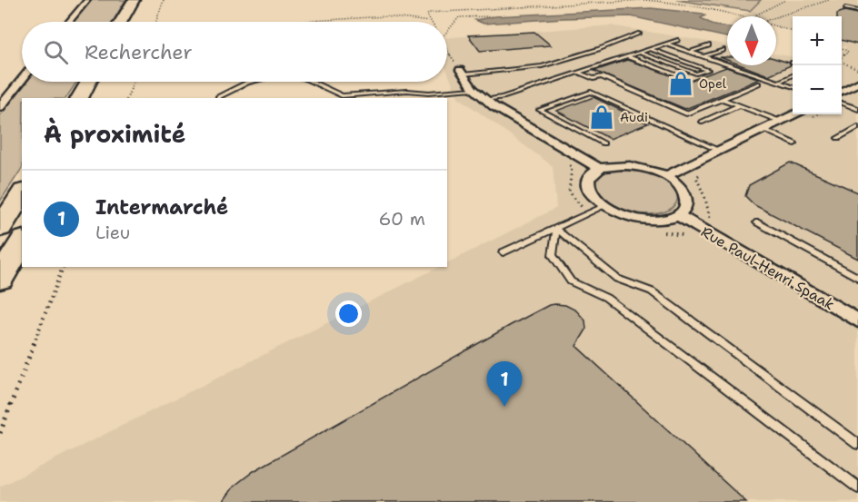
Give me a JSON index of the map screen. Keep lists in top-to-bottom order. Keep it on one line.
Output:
{"streets":{"street":["Rue Paul-Henri Spaak"]},"places":{"shop":["Opel","Audi"]},"north":"bottom","page":{"map_buttons":["+","−"],"search":"Rechercher","heading":"À proximité","list":[{"mark":"1","name":"Intermarché","note":"Lieu","value":"60 m"}],"pins":"1"}}
